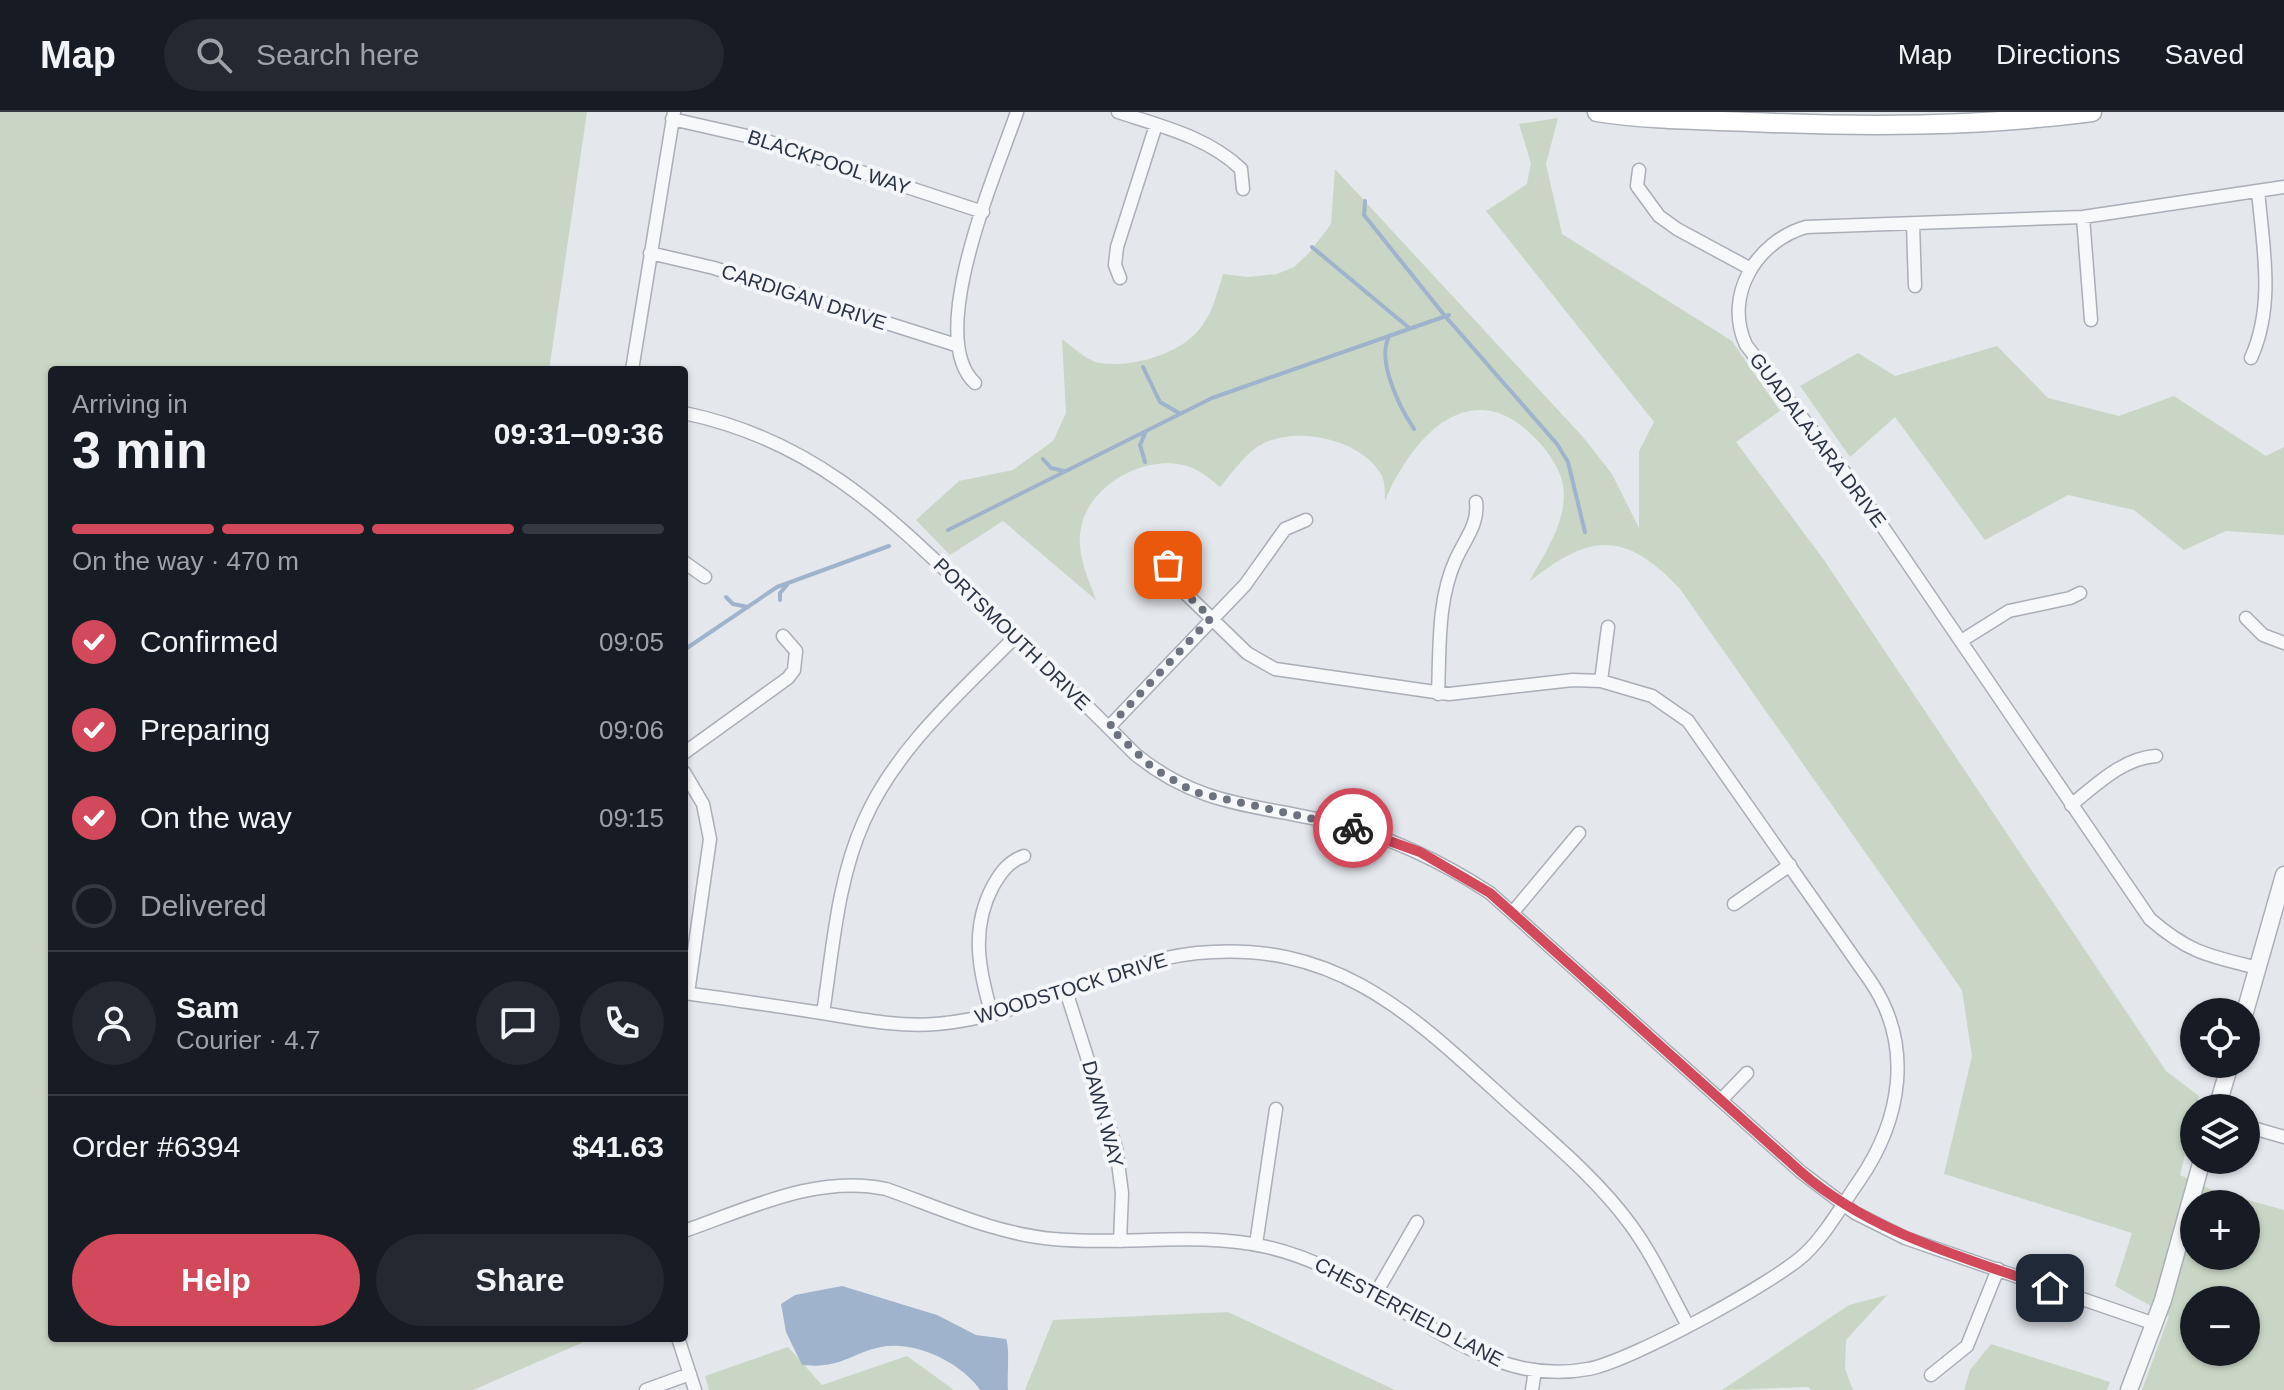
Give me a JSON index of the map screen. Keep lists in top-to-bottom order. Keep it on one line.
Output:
{"streets":{"street":["BLACKPOOL WAY","CARDIGAN DRIVE","GUADALAJARA DRIVE","PORTSMOUTH DRIVE","WOODSTOCK DRIVE","DAWN WAY","CHESTERFIELD LANE"]},"crossings":[["PORTSMOUTH DRIVE","CHESTERFIELD LANE"],["WOODSTOCK DRIVE","DAWN WAY"],["WOODSTOCK DRIVE","CHESTERFIELD LANE"],["DAWN WAY","CHESTERFIELD LANE"]],"page":{"header":"Map","search":"Search here","nav":["Map","Directions","Saved"],"heading":["3 min","Arriving in","09:31–09:36"],"panel":["Sam","Courier · 4.7","Order #6394","$41.63"],"bar":"On the way · 470 m","list":[["Confirmed","09:05"],["Preparing","09:06"],["On the way","09:15"],"Delivered"],"map_buttons":["+","−"],"buttons":["Help","Share"]}}
